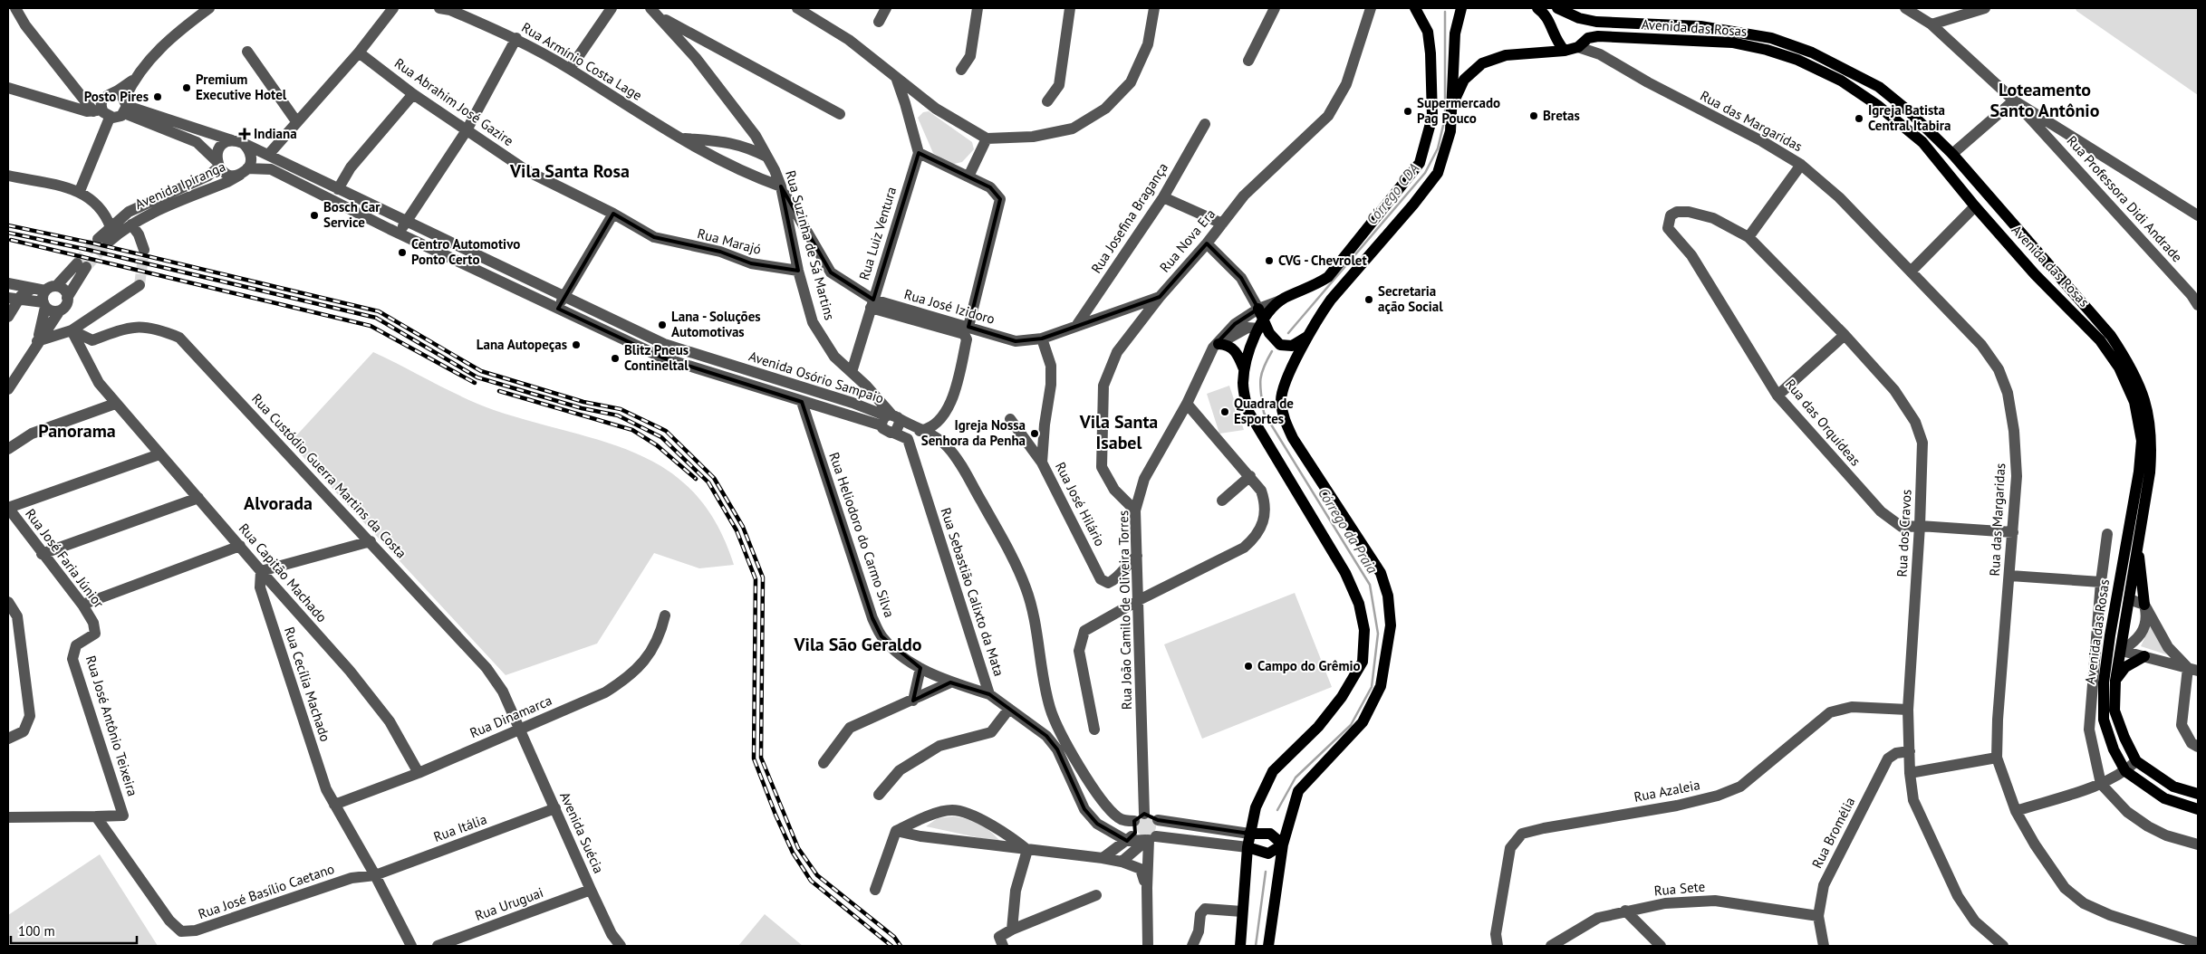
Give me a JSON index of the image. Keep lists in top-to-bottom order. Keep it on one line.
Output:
{"streets":{"main road":["Avenida das Rosas"],"street":["Rua Armínio Costa Lage","Rua Abrahim José Gazire","Rua das Margaridas","Avenida Ipiranga","Rua Professora Didi Andrade","Rua Josefina Bragança","Rua Luiz Ventura","Rua Nova Era","Rua Marajó","Rua Suzinha de Sá Martins","Rua José Izidoro","Avenida Osório Sampaio","Rua das Orquídeas","Rua Custódio Guerra Martins da Costa","Rua José Hilário","Rua dos Cravos","Rua Heliodoro do Carmo Silva","Rua José Faria Júnior","Rua Capitão Machado","Rua Sebastião Calixto da Mata","Rua João Camilo de Oliveira Torres","Rua Cecília Machado","Rua Dinamarca","Rua José Antônio Teixeira","Rua Azaleia","Rua Itália","Avenida Suécia","Rua Bromélia","Rua Sete","Rua José Basílio Caetano","Rua Uruguai"]},"crossings":[["Avenida das Rosas","Rua das Margaridas"],["Rua Armínio Costa Lage","Rua Suzinha de Sá Martins"],["Rua Armínio Costa Lage","Rua José Izidoro"],["Rua Abrahim José Gazire","Rua Marajó"],["Rua das Margaridas","Rua das Orquídeas"],["Avenida Ipiranga","Avenida Osório Sampaio"],["Rua Josefina Bragança","Rua José Izidoro"],["Rua Luiz Ventura","Rua Suzinha de Sá Martins"],["Rua Luiz Ventura","Rua José Izidoro"],["Rua Nova Era","Rua José Izidoro"],["Rua Nova Era","Rua João Camilo de Oliveira Torres"],["Rua Marajó","Rua Suzinha de Sá Martins"],["Rua Suzinha de Sá Martins","Rua José Izidoro"],["Rua Suzinha de Sá Martins","Avenida Osório Sampaio"],["Rua José Izidoro","Rua José Hilário"],["Avenida Osório Sampaio","Rua Heliodoro do Carmo Silva"],["Avenida Osório Sampaio","Rua Sebastião Calixto da Mata"],["Avenida Osório Sampaio","Rua João Camilo de Oliveira Torres"],["Rua das Orquídeas","Rua dos Cravos"],["Rua Custódio Guerra Martins da Costa","Rua Capitão Machado"],["Rua Custódio Guerra Martins da Costa","Rua Dinamarca"],["Rua Custódio Guerra Martins da Costa","Avenida Suécia"],["Rua José Hilário","Rua João Camilo de Oliveira Torres"],["Rua dos Cravos","Rua Azaleia"],["Rua dos Cravos","Rua Bromélia"],["Rua Heliodoro do Carmo Silva","Rua Sebastião Calixto da Mata"],["Rua José Faria Júnior","Rua José Antônio Teixeira"],["Rua Capitão Machado","Rua Cecília Machado"],["Rua Capitão Machado","Rua Dinamarca"],["Rua Sebastião Calixto da Mata","Rua João Camilo de Oliveira Torres"],["Rua Cecília Machado","Rua Dinamarca"],["Rua Dinamarca","Avenida Suécia"],["Rua José Antônio Teixeira","Rua José Basílio Caetano"],["Rua Itália","Avenida Suécia"],["Rua Itália","Rua José Basílio Caetano"],["Avenida Suécia","Rua Uruguai"],["Rua Bromélia","Rua Sete"]],"districts":["Loteamento Santo Antônio","Vila Santa Rosa","Vila Santa Isabel","Panorama","Alvorada","Vila São Geraldo"],"water":["Córrego CDA","Córrego da Praia"],"places":{"other":["Premium Executive Hotel","Posto Pires","Supermercado Pag Pouco","Bretas","Igreja Batista Central Itabira","Bosch Car Service","Centro Automotivo Ponto Certo","CVG - Chevrolet","Secretaria ação Social","Lana - Soluções Automotivas","Lana Autopeças","Blitz Pneus Contineltal","Quadra de Esportes","Igreja Nossa Senhora da Penha","Campo do Grêmio"],"health":["Indiana"]},"scale_bar":"100 m"}
